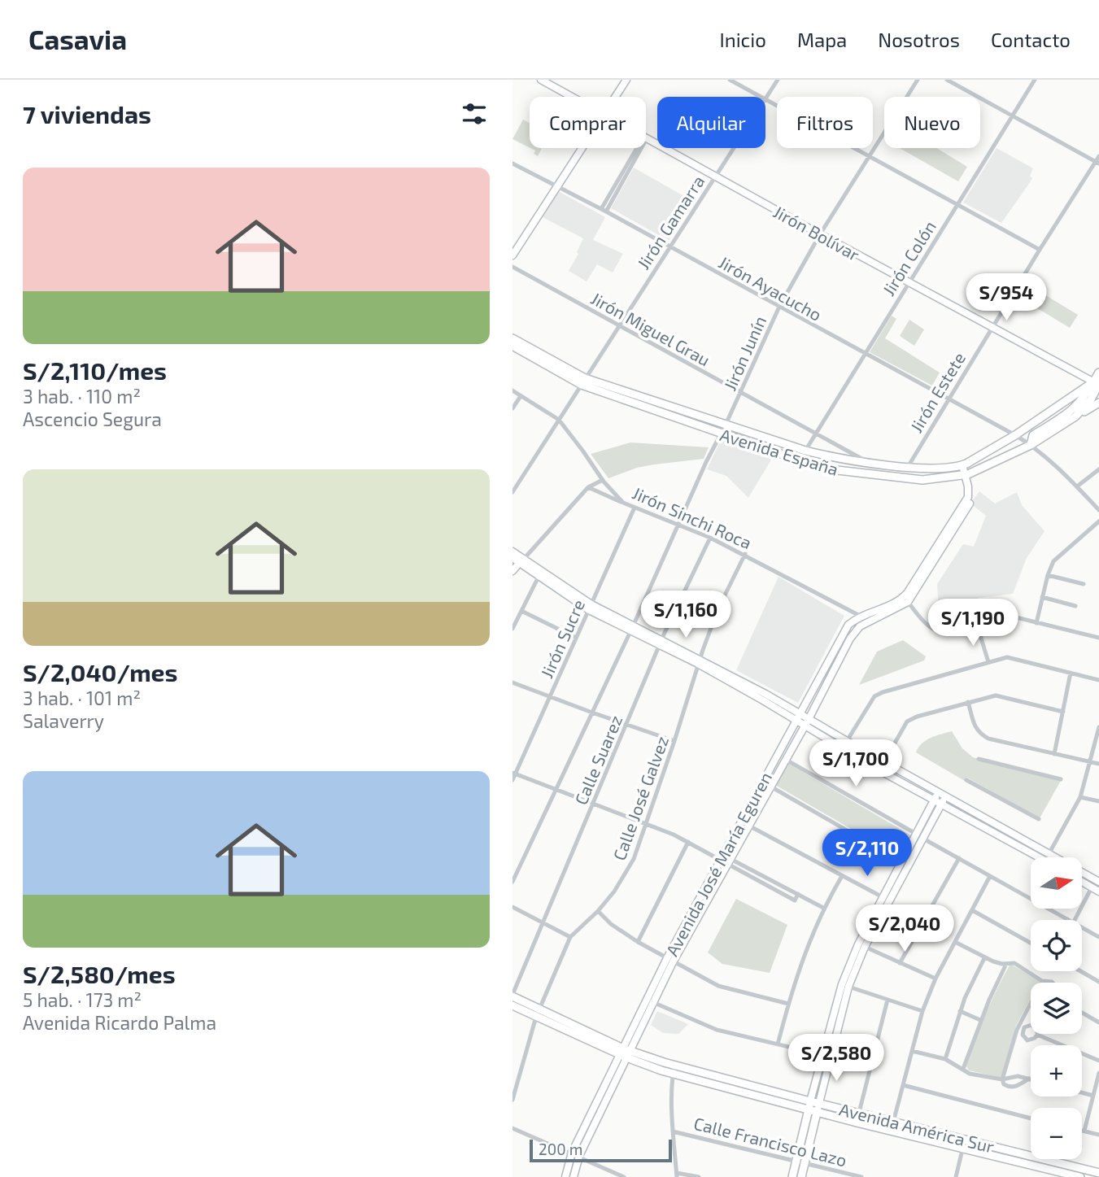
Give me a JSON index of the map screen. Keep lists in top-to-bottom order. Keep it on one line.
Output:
{"streets":{"main road":["Jirón Bolívar","Avenida España","Avenida José María Eguren","Avenida América Sur"],"street":["Jirón Gamarra","Jirón Colón","Jirón Ayacucho","Jirón Miguel Grau","Jirón Junín","Jirón Estete","Jirón Sinchi Roca","Jirón Sucre","Calle Suarez","Calle José Galvez","Calle Francisco Lazo"]},"crossings":[["Jirón Gamarra","Jirón Bolívar"],["Jirón Gamarra","Jirón Ayacucho"],["Jirón Gamarra","Jirón Miguel Grau"],["Jirón Gamarra","Avenida España"],["Jirón Gamarra","Jirón Sinchi Roca"],["Jirón Bolívar","Jirón Colón"],["Jirón Bolívar","Jirón Junín"],["Jirón Bolívar","Jirón Estete"],["Jirón Bolívar","Avenida España"],["Jirón Colón","Jirón Ayacucho"],["Jirón Colón","Jirón Miguel Grau"],["Jirón Colón","Avenida España"],["Jirón Ayacucho","Jirón Junín"],["Jirón Ayacucho","Jirón Estete"],["Jirón Ayacucho","Avenida España"],["Jirón Miguel Grau","Jirón Junín"],["Jirón Miguel Grau","Avenida España"],["Jirón Junín","Avenida España"],["Jirón Junín","Jirón Sinchi Roca"],["Jirón Estete","Avenida España"],["Avenida España","Avenida José María Eguren"],["Jirón Sinchi Roca","Jirón Sucre"],["Jirón Sinchi Roca","Calle Suarez"],["Jirón Sinchi Roca","Calle José Galvez"],["Jirón Sinchi Roca","Avenida José María Eguren"],["Calle Suarez","Avenida América Sur"],["Calle José Galvez","Avenida América Sur"],["Avenida José María Eguren","Avenida América Sur"]],"scale_bar":"200 m","north":"right","page":{"header":"Casavia","nav":["Inicio","Mapa","Nosotros","Contacto"],"heading":"7 viviendas","chip":["Comprar","Alquilar","Filtros","Nuevo"],"list":[{"name":"S/2,110/mes","note":"3 hab. · 110 m² · Ascencio Segura"},{"name":"S/2,040/mes","note":"3 hab. · 101 m² · Salaverry"},{"name":"S/2,580/mes","note":"5 hab. · 173 m² · Avenida Ricardo Palma"}],"price":["S/954","S/1,160","S/1,190","S/1,700","S/2,110","S/2,040","S/2,580"],"map_buttons":["+","−"],"scale":"200 m"}}
